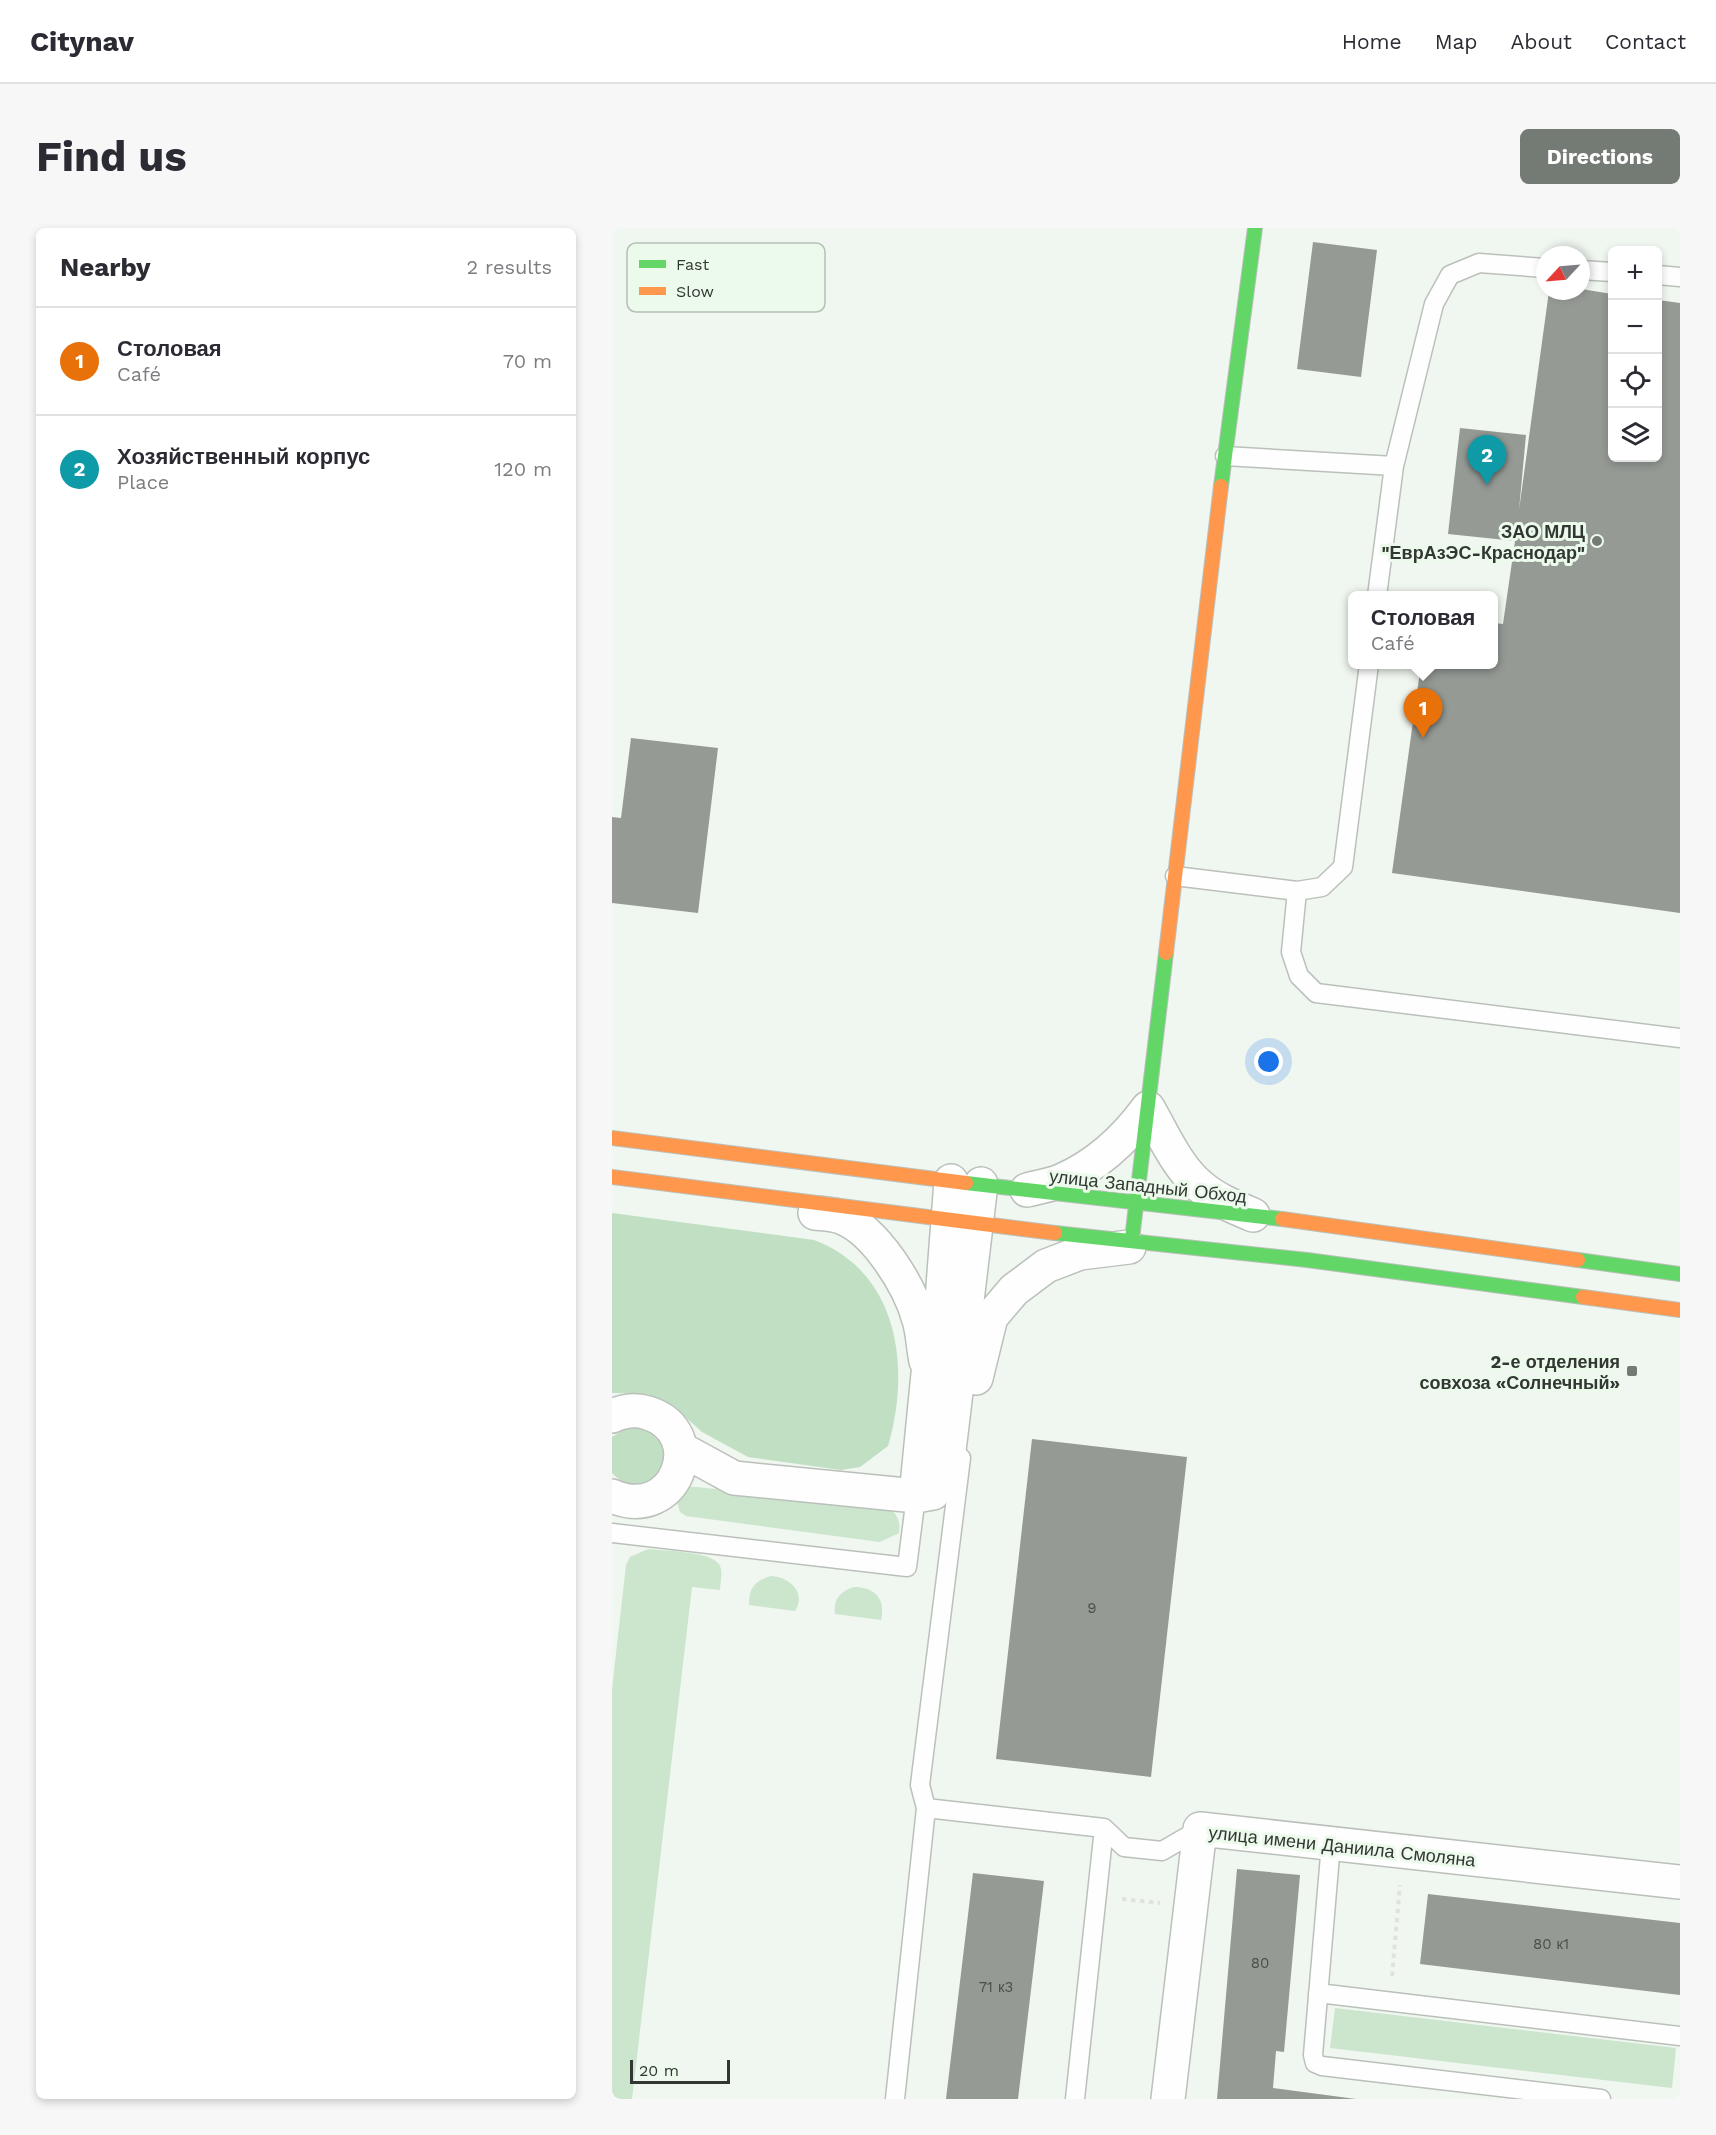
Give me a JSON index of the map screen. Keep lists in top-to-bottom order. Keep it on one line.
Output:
{"streets":{"main road":["улица Западный Обход"],"street":["улица имени Даниила Смоляна"]},"places":{"other":["ЗАО МЛЦ \"ЕврАзЭС-Краснодар\""],"transit":["2-е отделения совхоза «Солнечный»"]},"house_numbers":["9","80 к1","80","71 к3"],"legend":["Fast","Slow"],"scale_bar":"20 m","north":"bottom left","page":{"header":"Citynav","nav":["Home","Map","About","Contact"],"buttons":"Directions","title":"Find us","heading":["Nearby","2 results"],"map_buttons":["+","−"],"list":[{"mark":"1","name":"Столовая","note":"Café","value":"70 m"},{"mark":"2","name":"Хозяйственный корпус","note":"Place","value":"120 m"}],"pins":["2","1"],"popup":["Столовая","Café"],"scale":"20 m"}}
